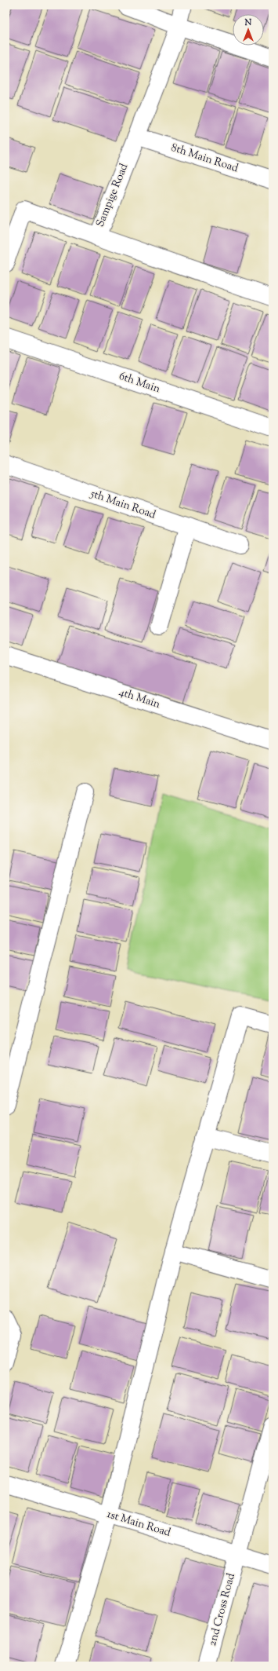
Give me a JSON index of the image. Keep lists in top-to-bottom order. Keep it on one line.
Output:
{"streets":{"street":["8th Main Road","Sampige Road","6th Main","5th Main Road","4th Main","1st Main Road","2nd Cross Road"]},"crossings":[["8th Main Road","Sampige Road"],["1st Main Road","2nd Cross Road"]],"north":"top"}
